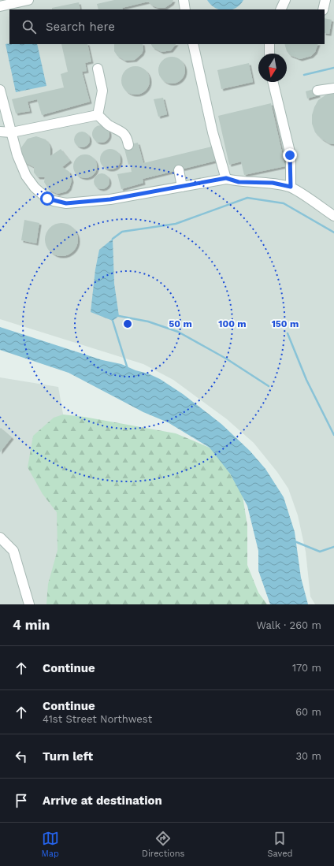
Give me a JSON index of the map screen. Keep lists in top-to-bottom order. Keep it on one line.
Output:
{"north":"bottom","page":{"search":"Search here","heading":["4 min","Walk · 260 m"],"list":[["Continue","170 m"],["Continue","41st Street Northwest","60 m"],["Turn left","30 m"],"Arrive at destination"],"nav":["Map","Directions","Saved"]},"rings":["50 m","100 m","150 m"]}
